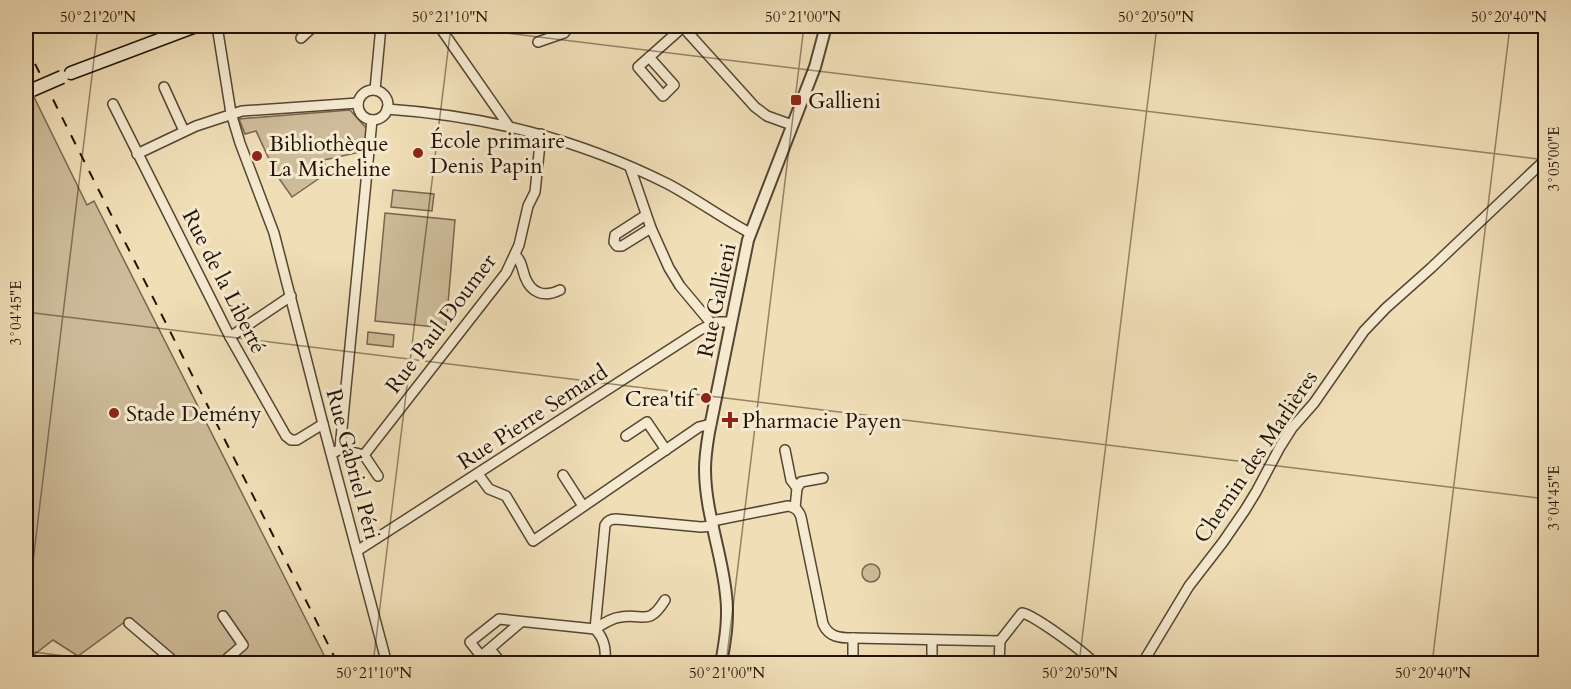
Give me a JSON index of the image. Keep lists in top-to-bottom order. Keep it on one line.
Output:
{"streets":{"street":["Rue de la Liberté","Rue Gallieni","Rue Paul Doumer","Rue Pierre Semard","Chemin des Marlières","Rue Gabriel Péri"]},"crossings":[["Rue de la Liberté","Rue Gabriel Péri"],["Rue Pierre Semard","Rue Gabriel Péri"]],"places":{"transit":["Gallieni"],"other":["École primaire Denis Papin","Bibliothèque La Micheline","Crea'tif","Stade Demény"],"health":["Pharmacie Payen"]},"coordinates":["50°21'20\"N","50°21'10\"N","50°21'00\"N","50°20'50\"N","50°20'40\"N","3°05'00\"E","3°04'45\"E"]}
